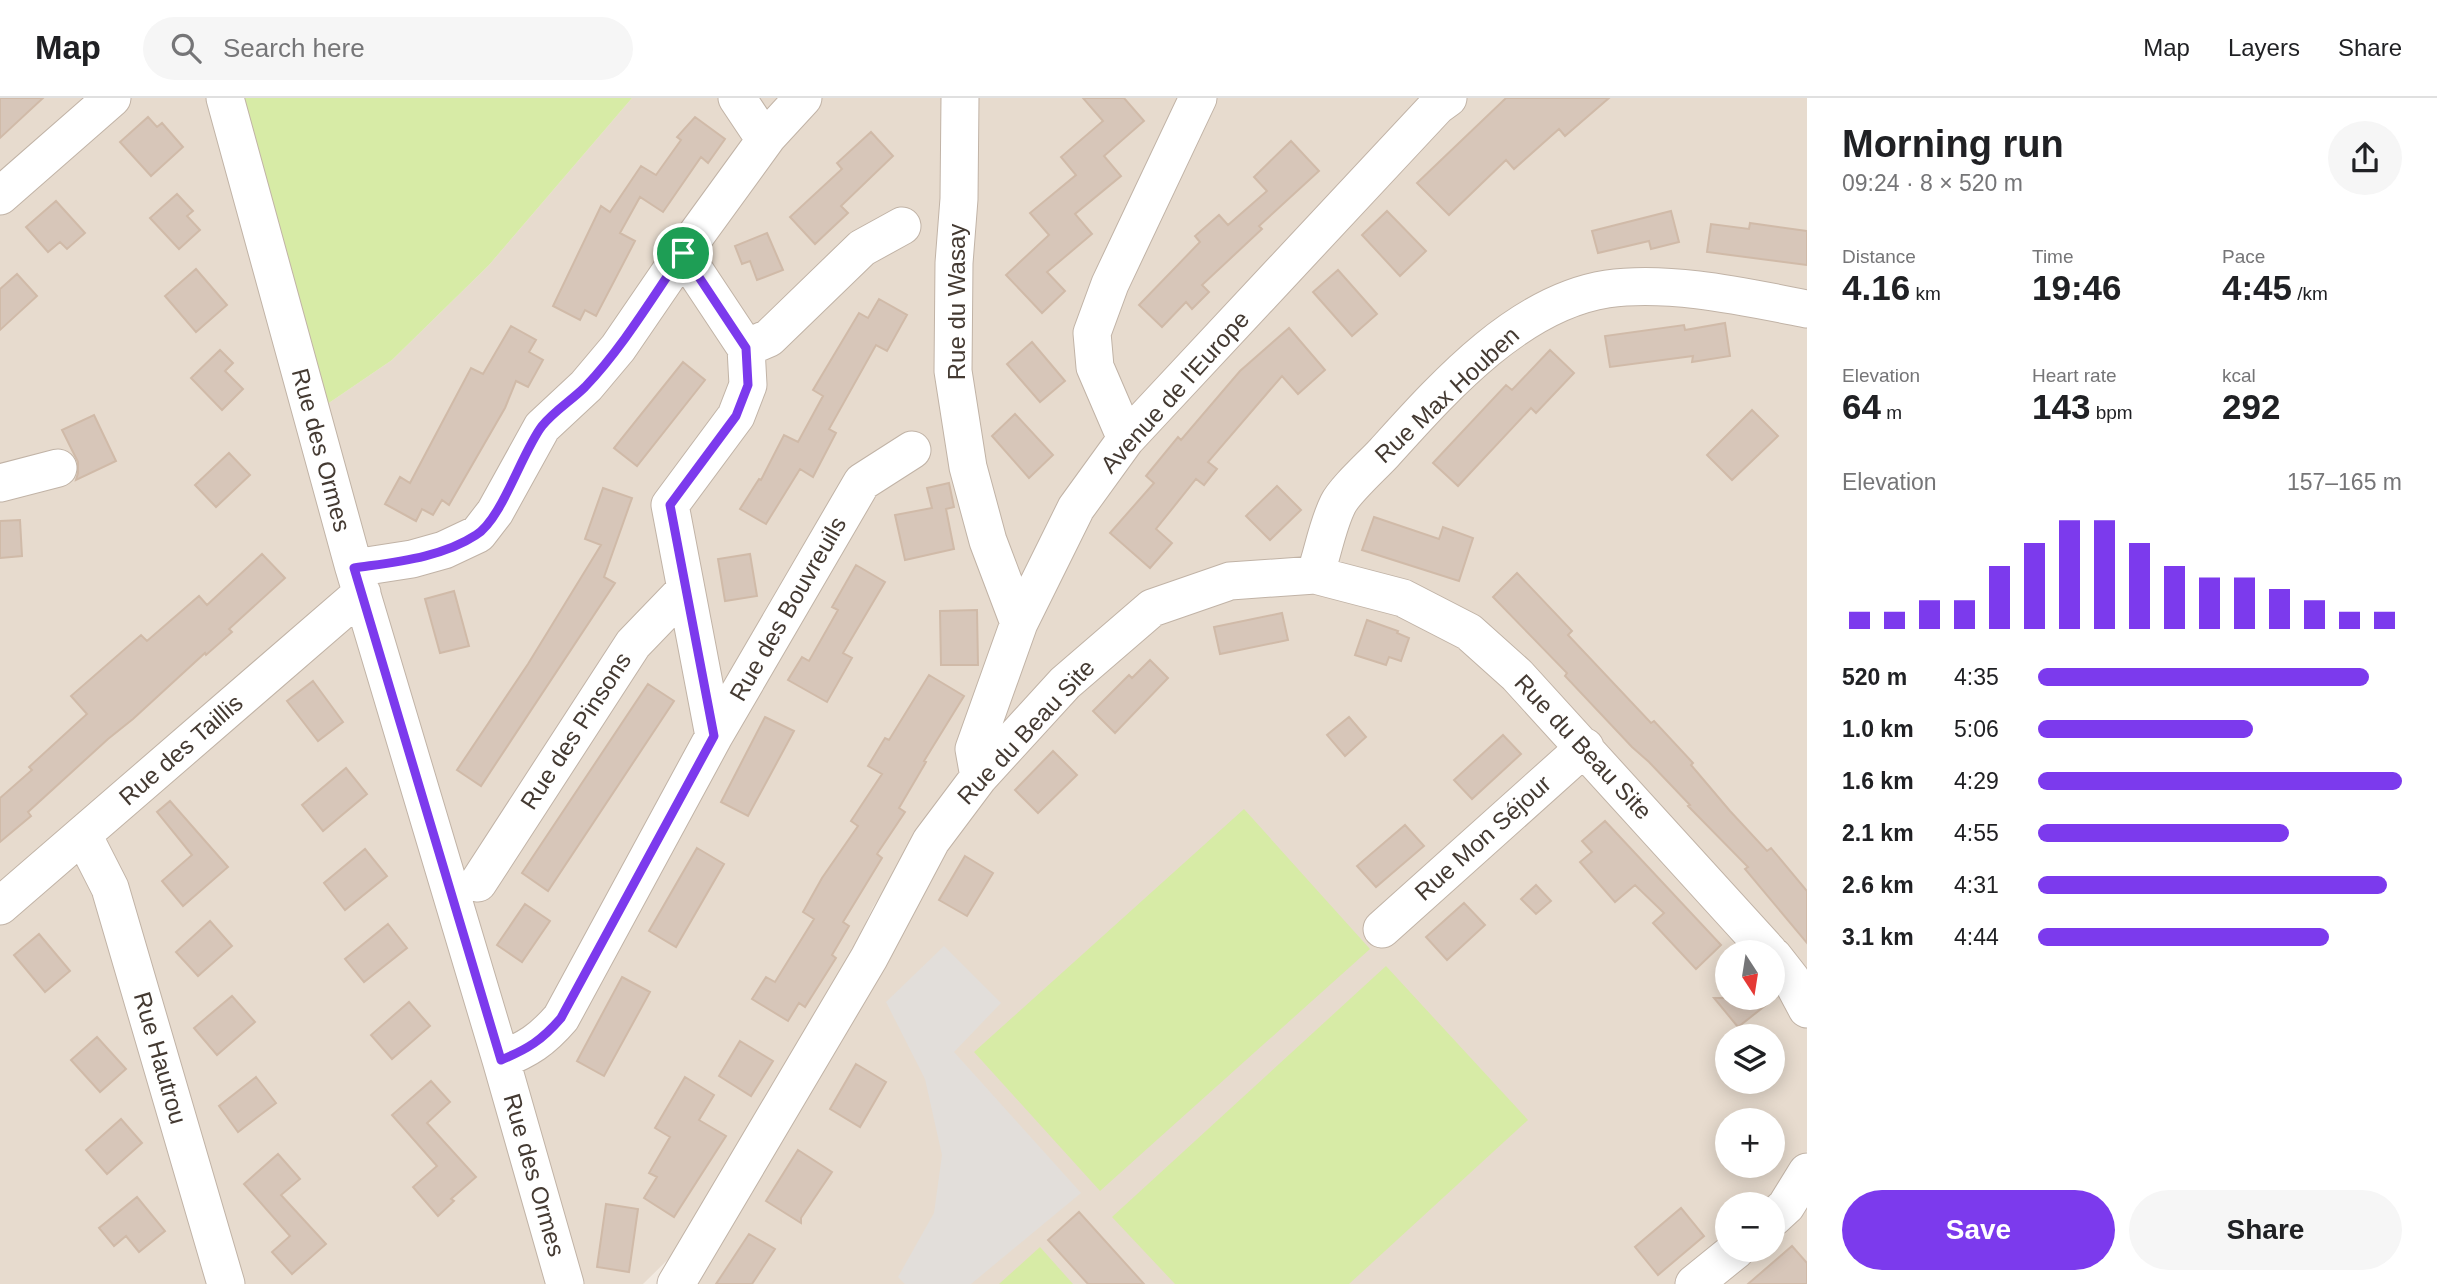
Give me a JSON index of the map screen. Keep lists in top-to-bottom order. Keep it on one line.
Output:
{"streets":{"street":["Rue du Wasay","Avenue de l'Europe","Rue Max Houben","Rue des Ormes","Rue des Bouvreuils","Rue des Pinsons","Rue du Beau Site","Rue des Taillis","Rue Mon Séjour","Rue Hautrou"]},"crossings":[["Rue du Wasay","Avenue de l'Europe"],["Avenue de l'Europe","Rue du Beau Site"],["Rue Max Houben","Rue du Beau Site"],["Rue des Ormes","Rue des Bouvreuils"],["Rue des Ormes","Rue des Taillis"],["Rue du Beau Site","Rue Mon Séjour"],["Rue des Taillis","Rue Hautrou"]],"north":"bottom","page":{"header":"Map","search":"Search here","nav":["Map","Layers","Share"],"heading":["Morning run","09:24 · 8 × 520 m"],"stats":[["Distance","4.16 km"],["Time","19:46"],["Pace","4:45 /km"],["Elevation","64 m"],["Heart rate","143 bpm"],["kcal","292"]],"chart":["Elevation","157–165 m"],"list":[{"name":"520 m","note":"4:35"},{"name":"1.0 km","note":"5:06"},{"name":"1.6 km","note":"4:29"},{"name":"2.1 km","note":"4:55"},{"name":"2.6 km","note":"4:31"},{"name":"3.1 km","note":"4:44"}],"map_buttons":["+","−"],"buttons":["Save","Share"]}}
